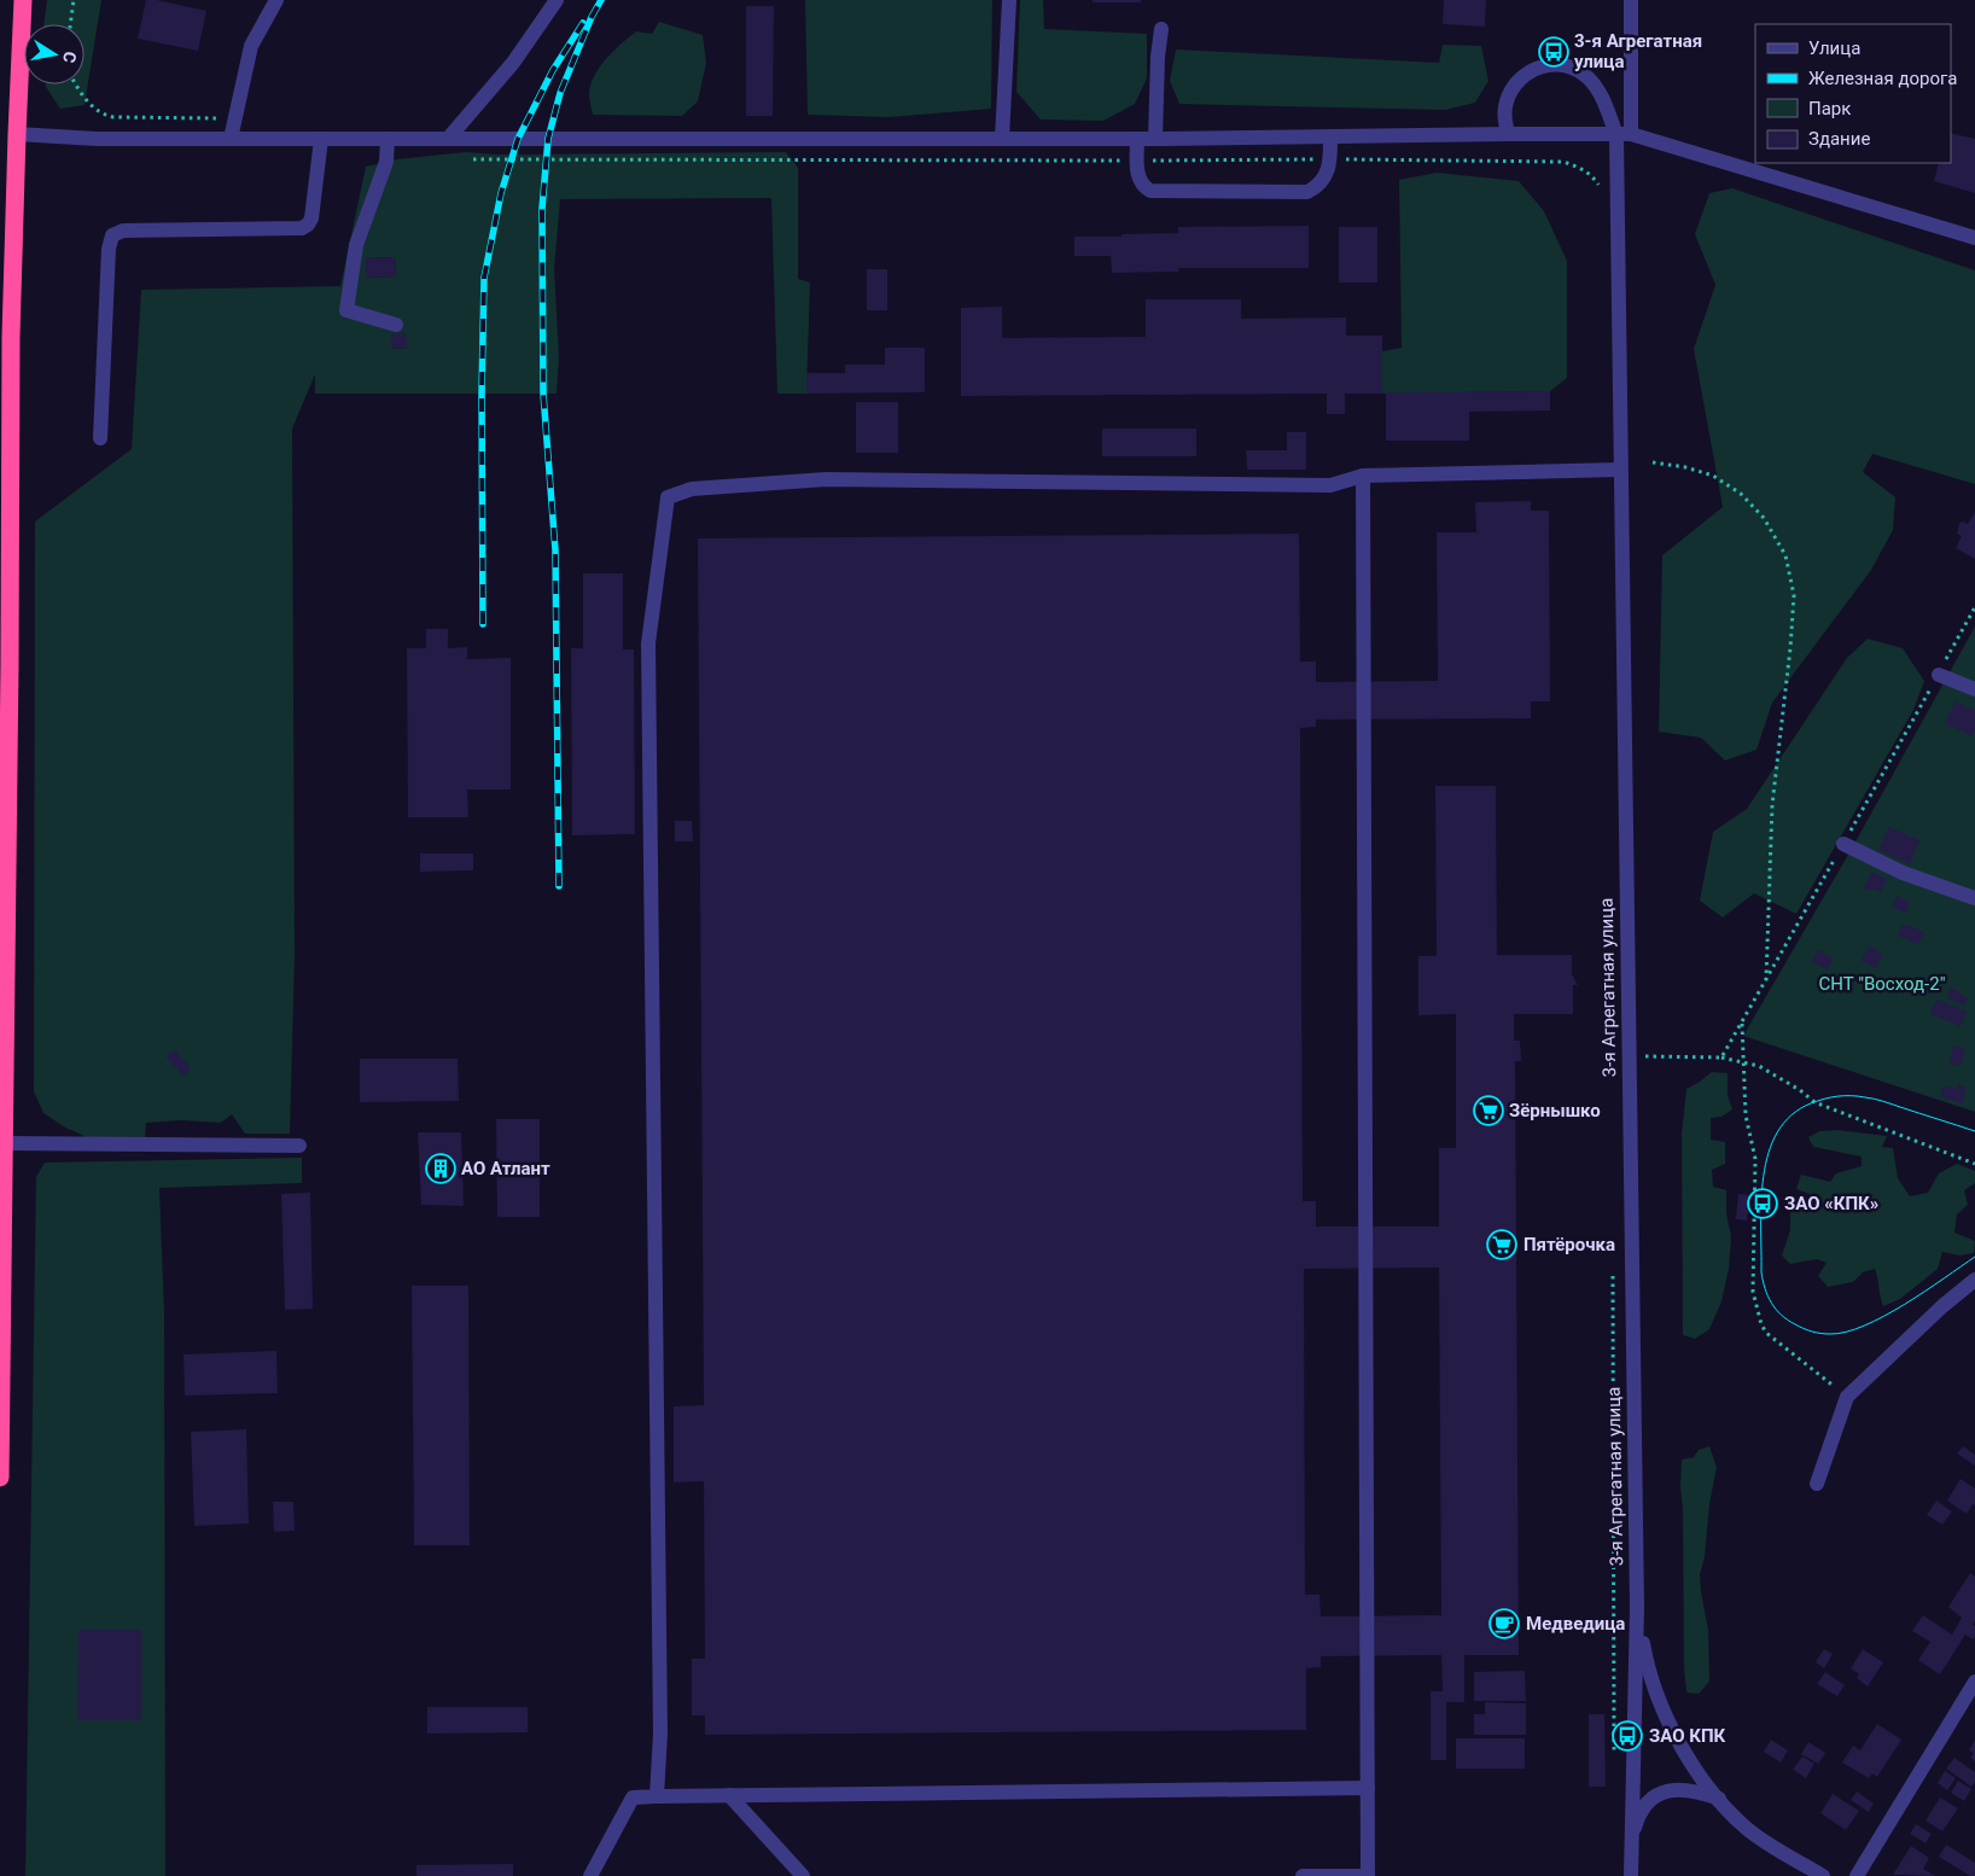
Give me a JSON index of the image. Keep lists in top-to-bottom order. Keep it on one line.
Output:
{"streets":{"street":["3-я Агрегатная улица"]},"parks":["СНТ \"Восход-2\""],"places":{"bus stop":["3-я Агрегатная улица","ЗАО «КПК»","ЗАО КПК"],"supermarket":["Зёрнышко","Пятёрочка"],"building":["АО Атлант"],"cafe":["Медведица"]},"legend":["Улица","Железная дорога","Парк","Здание"],"north":"right"}
